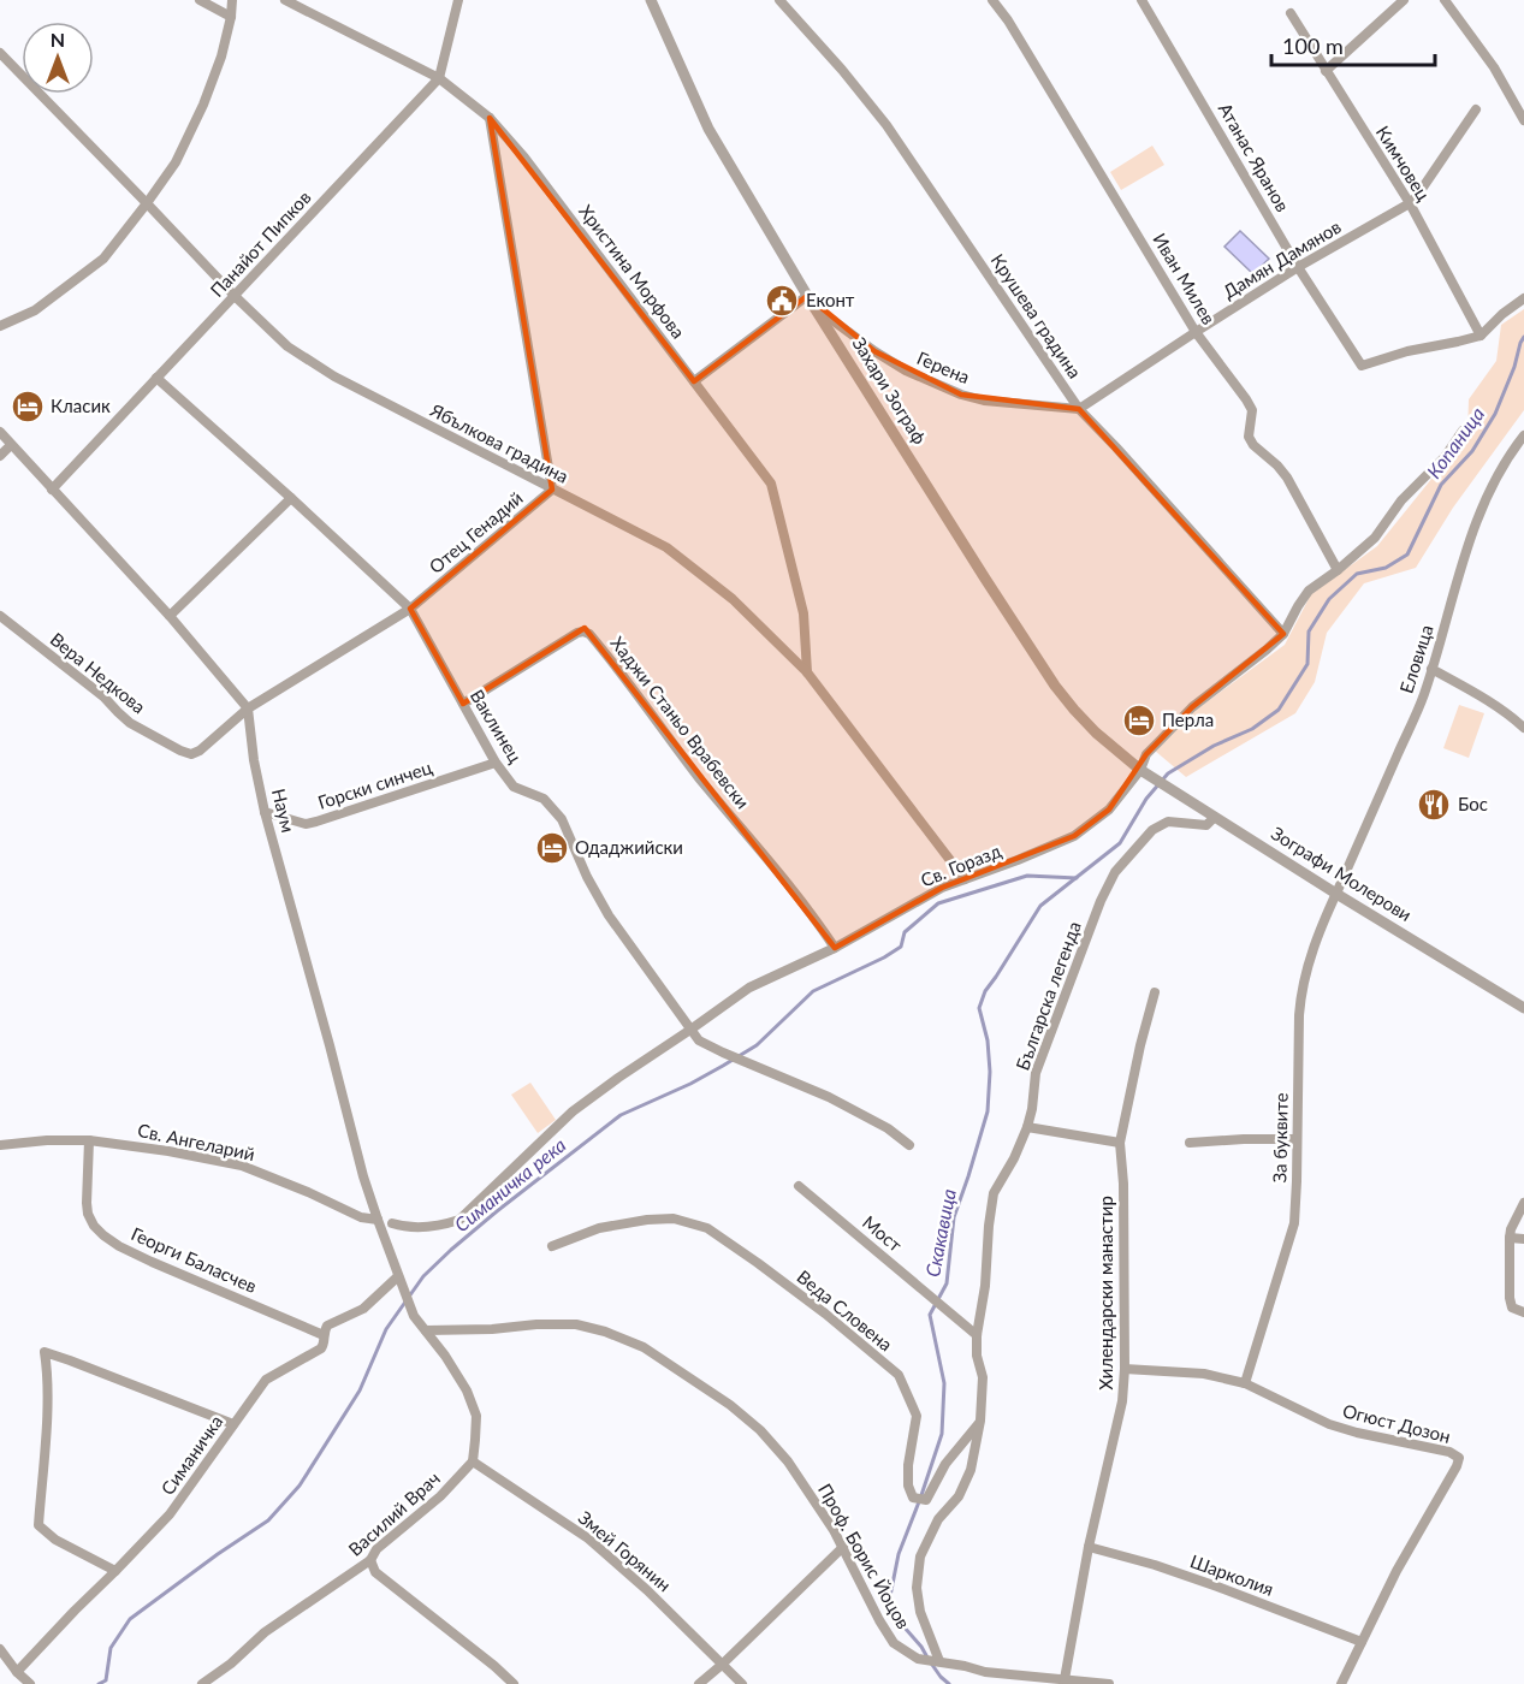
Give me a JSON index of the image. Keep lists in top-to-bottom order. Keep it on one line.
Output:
{"streets":{"street":["Атанас Яранов","Кимчовец","Панайот Пипков","Дамян Дамянов","Христина Морфова","Иван Милев","Крушева градина","Герена","Захари Зограф","Ябълкова градина","Отец Генадий","Еловица","Вера Недкова","Хаджи Станьо Врабевски","Ваклинец","Горски синчец","Наум","Св. Горазд","Зографи Молерови","Българска легенда","За буквите","Св. Ангеларий","Мост","Георги Баласчев","Хилендарски манастир","Веда Словена","Огюст Дозон","Симаничка","Василий Врач","Змей Горянин","Проф. Борис Йоцов","Шарколия"]},"crossings":[["Атанас Яранов","Кимчовец"],["Атанас Яранов","Дамян Дамянов"],["Кимчовец","Дамян Дамянов"],["Панайот Пипков","Христина Морфова"],["Панайот Пипков","Ябълкова градина"],["Панайот Пипков","Ваклинец"],["Дамян Дамянов","Иван Милев"],["Дамян Дамянов","Крушева градина"],["Дамян Дамянов","Герена"],["Христина Морфова","Ябълкова градина"],["Иван Милев","Св. Горазд"],["Крушева градина","Герена"],["Крушева градина","Св. Горазд"],["Герена","Захари Зограф"],["Захари Зограф","Св. Горазд"],["Захари Зограф","Зографи Молерови"],["Ябълкова градина","Отец Генадий"],["Ябълкова градина","Св. Горазд"],["Отец Генадий","Вера Недкова"],["Отец Генадий","Ваклинец"],["Отец Генадий","Наум"],["Еловица","Зографи Молерови"],["Еловица","За буквите"],["Вера Недкова","Наум"],["Хаджи Станьо Врабевски","Ваклинец"],["Хаджи Станьо Врабевски","Св. Горазд"],["Ваклинец","Горски синчец"],["Ваклинец","Св. Горазд"],["Горски синчец","Наум"],["Наум","Св. Ангеларий"],["Наум","Симаничка"],["Наум","Проф. Борис Йоцов"],["Св. Горазд","Зографи Молерови"],["Зографи Молерови","Българска легенда"],["Зографи Молерови","За буквите"],["Българска легенда","Мост"],["Българска легенда","Веда Словена"],["Българска легенда","Проф. Борис Йоцов"],["За буквите","Огюст Дозон"],["Св. Ангеларий","Георги Баласчев"],["Георги Баласчев","Симаничка"],["Хилендарски манастир","Огюст Дозон"],["Хилендарски манастир","Проф. Борис Йоцов"],["Хилендарски манастир","Шарколия"],["Огюст Дозон","Шарколия"],["Василий Врач","Змей Горянин"]],"water":["Копаница","Симаничка река","Скакавица"],"places":{"public building":["Еконт"],"hotel":["Класик","Перла","Одаджийски"],"restaurant":["Бос"]},"scale_bar":"100 m","north":"top"}
